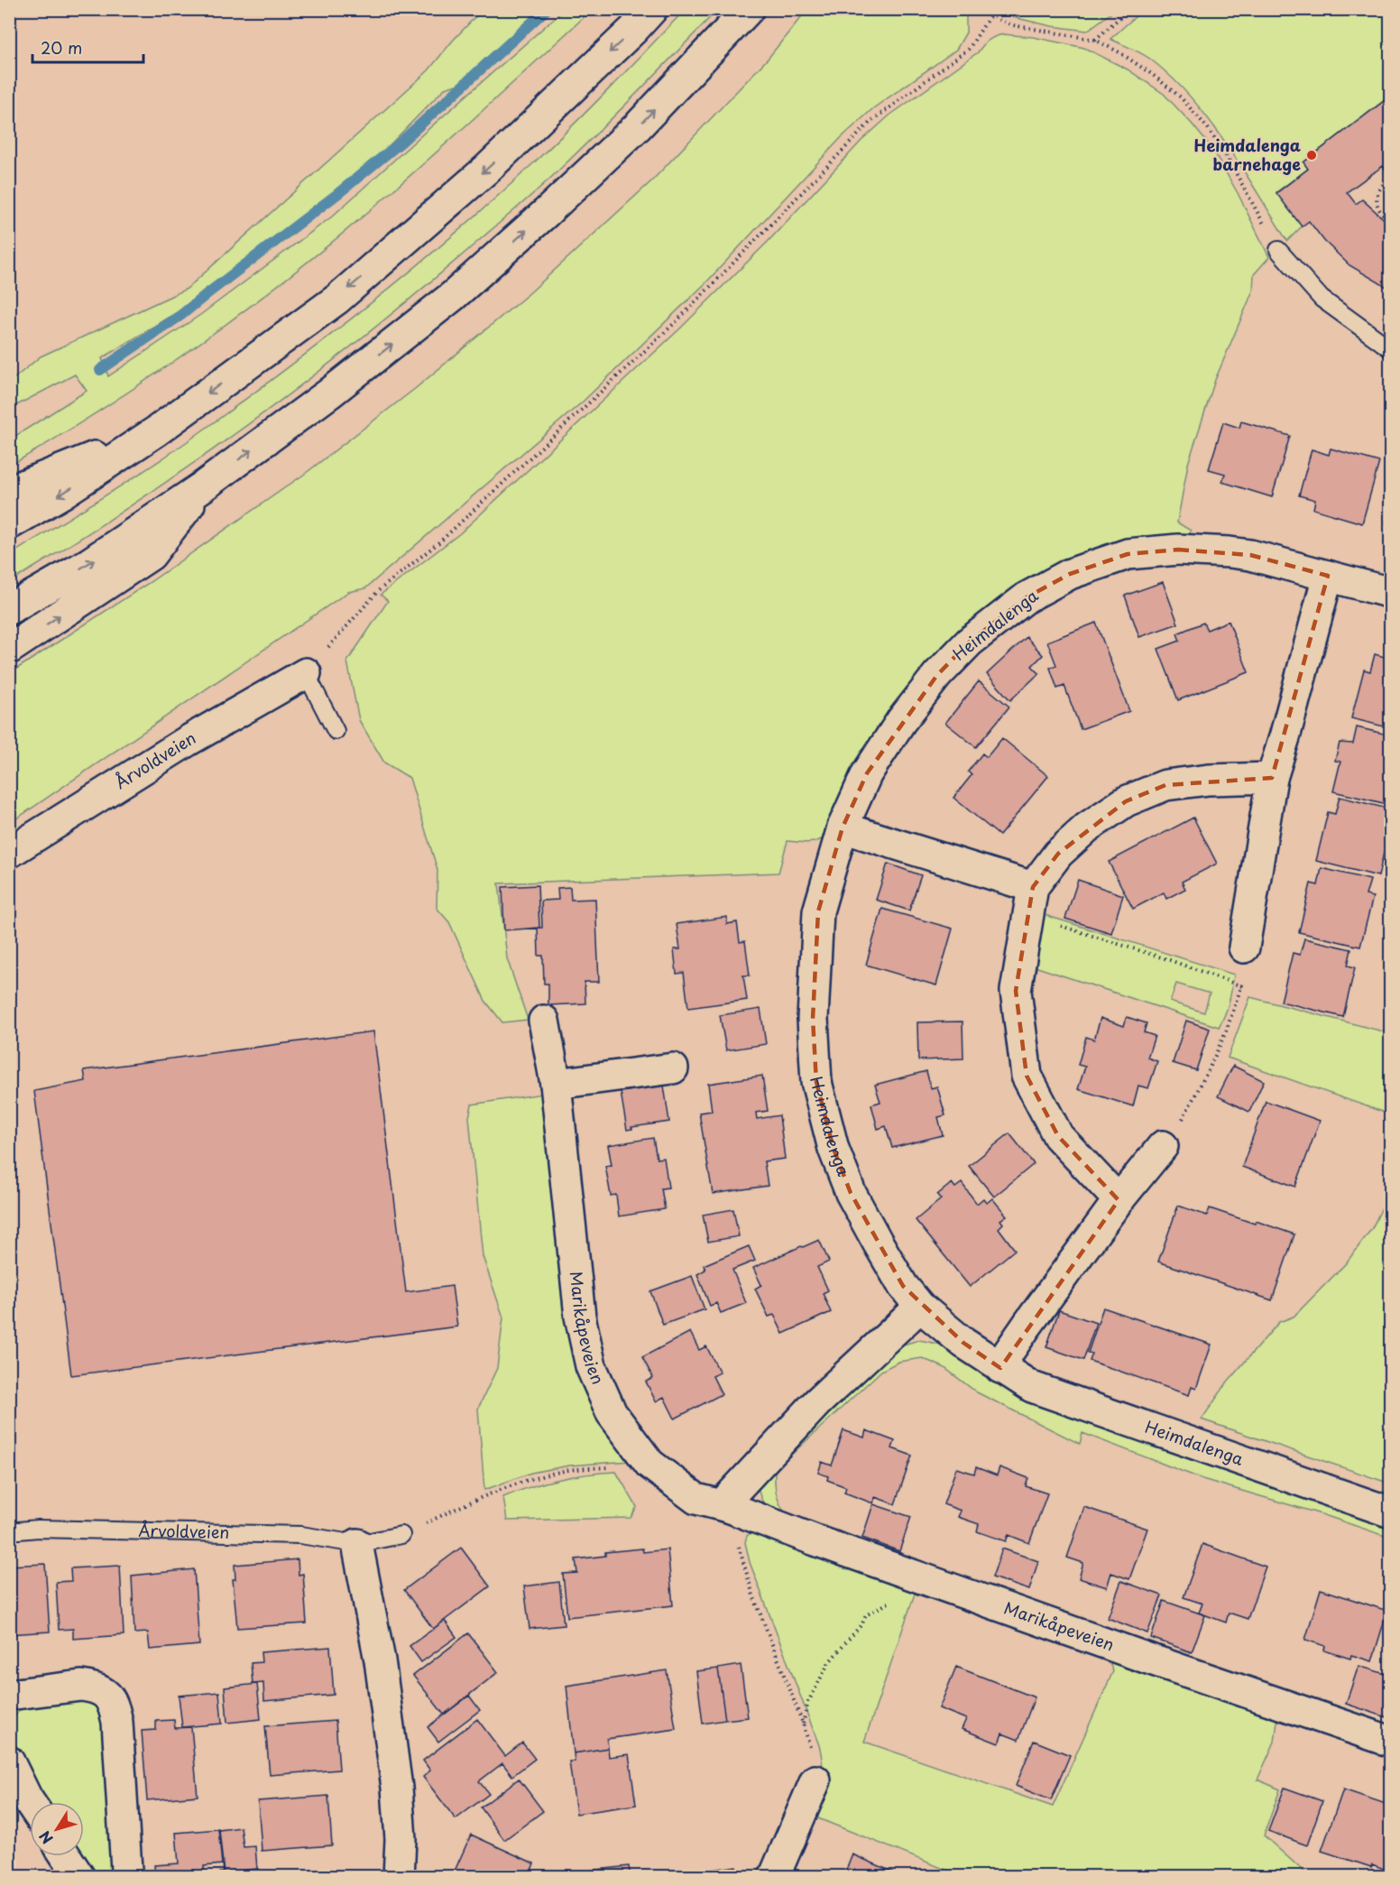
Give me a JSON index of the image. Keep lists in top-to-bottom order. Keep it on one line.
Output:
{"streets":{"main road":["Heimdalenga","Årvoldveien","Marikåpeveien"]},"places":["Heimdalenga barnehage"],"scale_bar":"20 m","north":"bottom left"}
